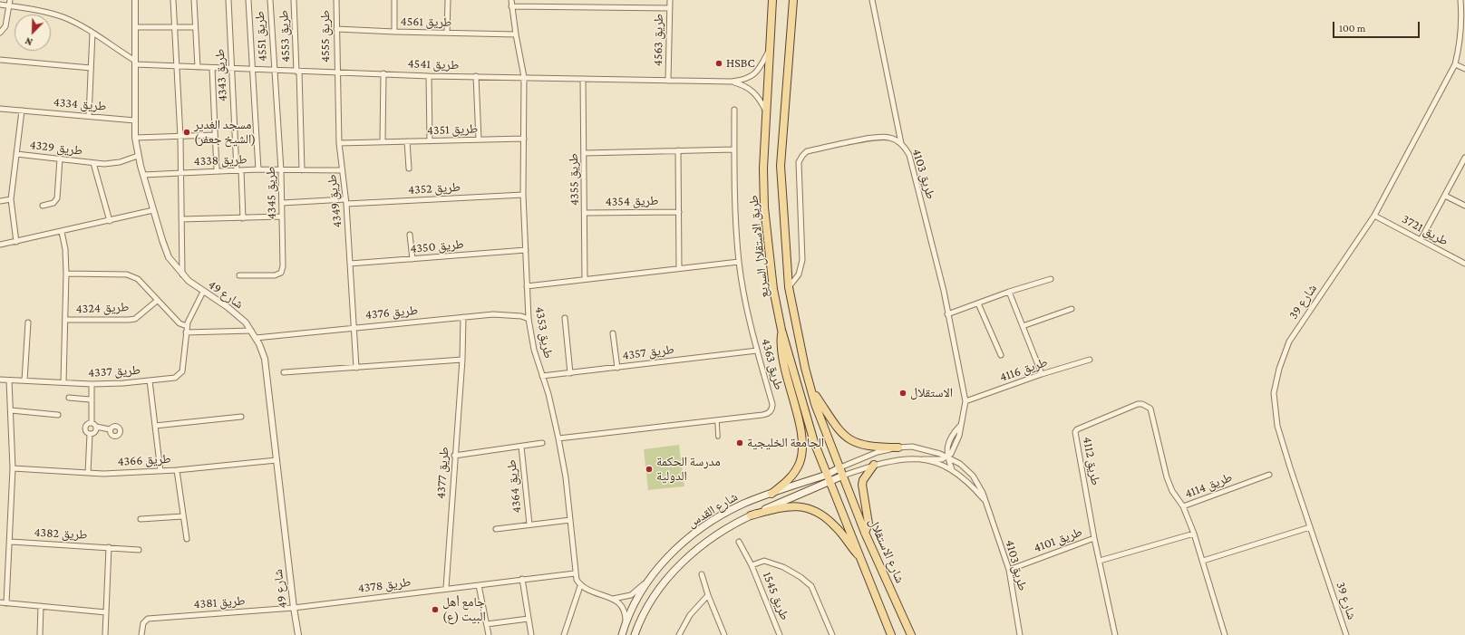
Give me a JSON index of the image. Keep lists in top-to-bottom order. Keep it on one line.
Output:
{"streets":{"main road":["طريق الاستقلال السريع","شارع القدس","شارع الاستقلال"],"street":["طريق 4561","طريق 4551","طريق 4553","طريق 4555","طريق 4563","طريق 4541","طريق 4343","طريق 4334","طريق 4351","طريق 4329","طريق 4338","طريق 4103","طريق 4355","طريق 4352","طريق 4345","طريق 4349","طريق 4354","طريق 3721","طريق 4350","شارع 49","شارع 39","طريق 4324","طريق 4376","طريق 4353","طريق 4357","طريق 4363","طريق 4116","طريق 4337","طريق 4366","طريق 4112","طريق 4377","طريق 4114","طريق 4364","طريق 4382","طريق 4101","طريق 4378","طريق 1545","طريق 4381"]},"crossings":[["طريق 4561","طريق 4555"],["طريق 4551","طريق 4541"],["طريق 4551","طريق 4345"],["طريق 4553","طريق 4541"],["طريق 4553","طريق 4338"],["طريق 4555","طريق 4541"],["طريق 4555","طريق 4349"],["طريق 4563","طريق 4541"],["طريق 4541","طريق 4343"],["طريق 4541","طريق 4355"],["طريق 4541","طريق 4345"],["طريق 4541","طريق 4349"],["طريق 4541","شارع 49"],["طريق 4541","طريق 4353"],["طريق 4343","طريق 4338"],["طريق 4334","شارع 49"],["طريق 4351","طريق 4349"],["طريق 4351","طريق 4353"],["طريق 4329","شارع 49"],["طريق 4338","طريق 4345"],["طريق 4338","طريق 4349"],["طريق 4338","شارع 49"],["طريق 4103","طريق الاستقلال السريع"],["طريق 4103","طريق 4116"],["طريق 4103","شارع القدس"],["طريق 4103","طريق 4101"],["طريق 4103","شارع الاستقلال"],["طريق 4355","طريق 4354"],["طريق 4352","طريق 4345"],["طريق 4352","طريق 4349"],["طريق 4352","طريق 4353"],["طريق 4349","طريق 4350"],["طريق 4349","طريق 4376"],["طريق 3721","شارع 39"],["طريق 4350","طريق 4353"],["طريق الاستقلال السريع","شارع القدس"],["طريق الاستقلال السريع","شارع الاستقلال"],["شارع 49","طريق 4376"],["شارع 49","طريق 4337"],["شارع 49","طريق 4366"],["شارع 49","طريق 4378"],["شارع 49","طريق 4381"],["طريق 4324","طريق 4337"],["طريق 4376","طريق 4353"],["طريق 4376","طريق 4377"],["طريق 4353","طريق 4357"],["طريق 4353","طريق 4363"],["طريق 4353","طريق 4364"],["طريق 4353","طريق 4378"],["طريق 4357","طريق 4363"],["طريق 4112","طريق 4114"],["طريق 4112","طريق 4101"],["طريق 4377","طريق 4364"],["طريق 4377","طريق 4378"],["شارع القدس","شارع الاستقلال"],["طريق 4378","طريق 4381"]],"places":["HSBC","مسجد الغدير (الشيخ جعفر)","الاستقلال","الجامعة الخليجية","مدرسة الحكمة الدولية","جامع أهل البيت (ع)"],"scale_bar":"100 m","north":"bottom left"}
